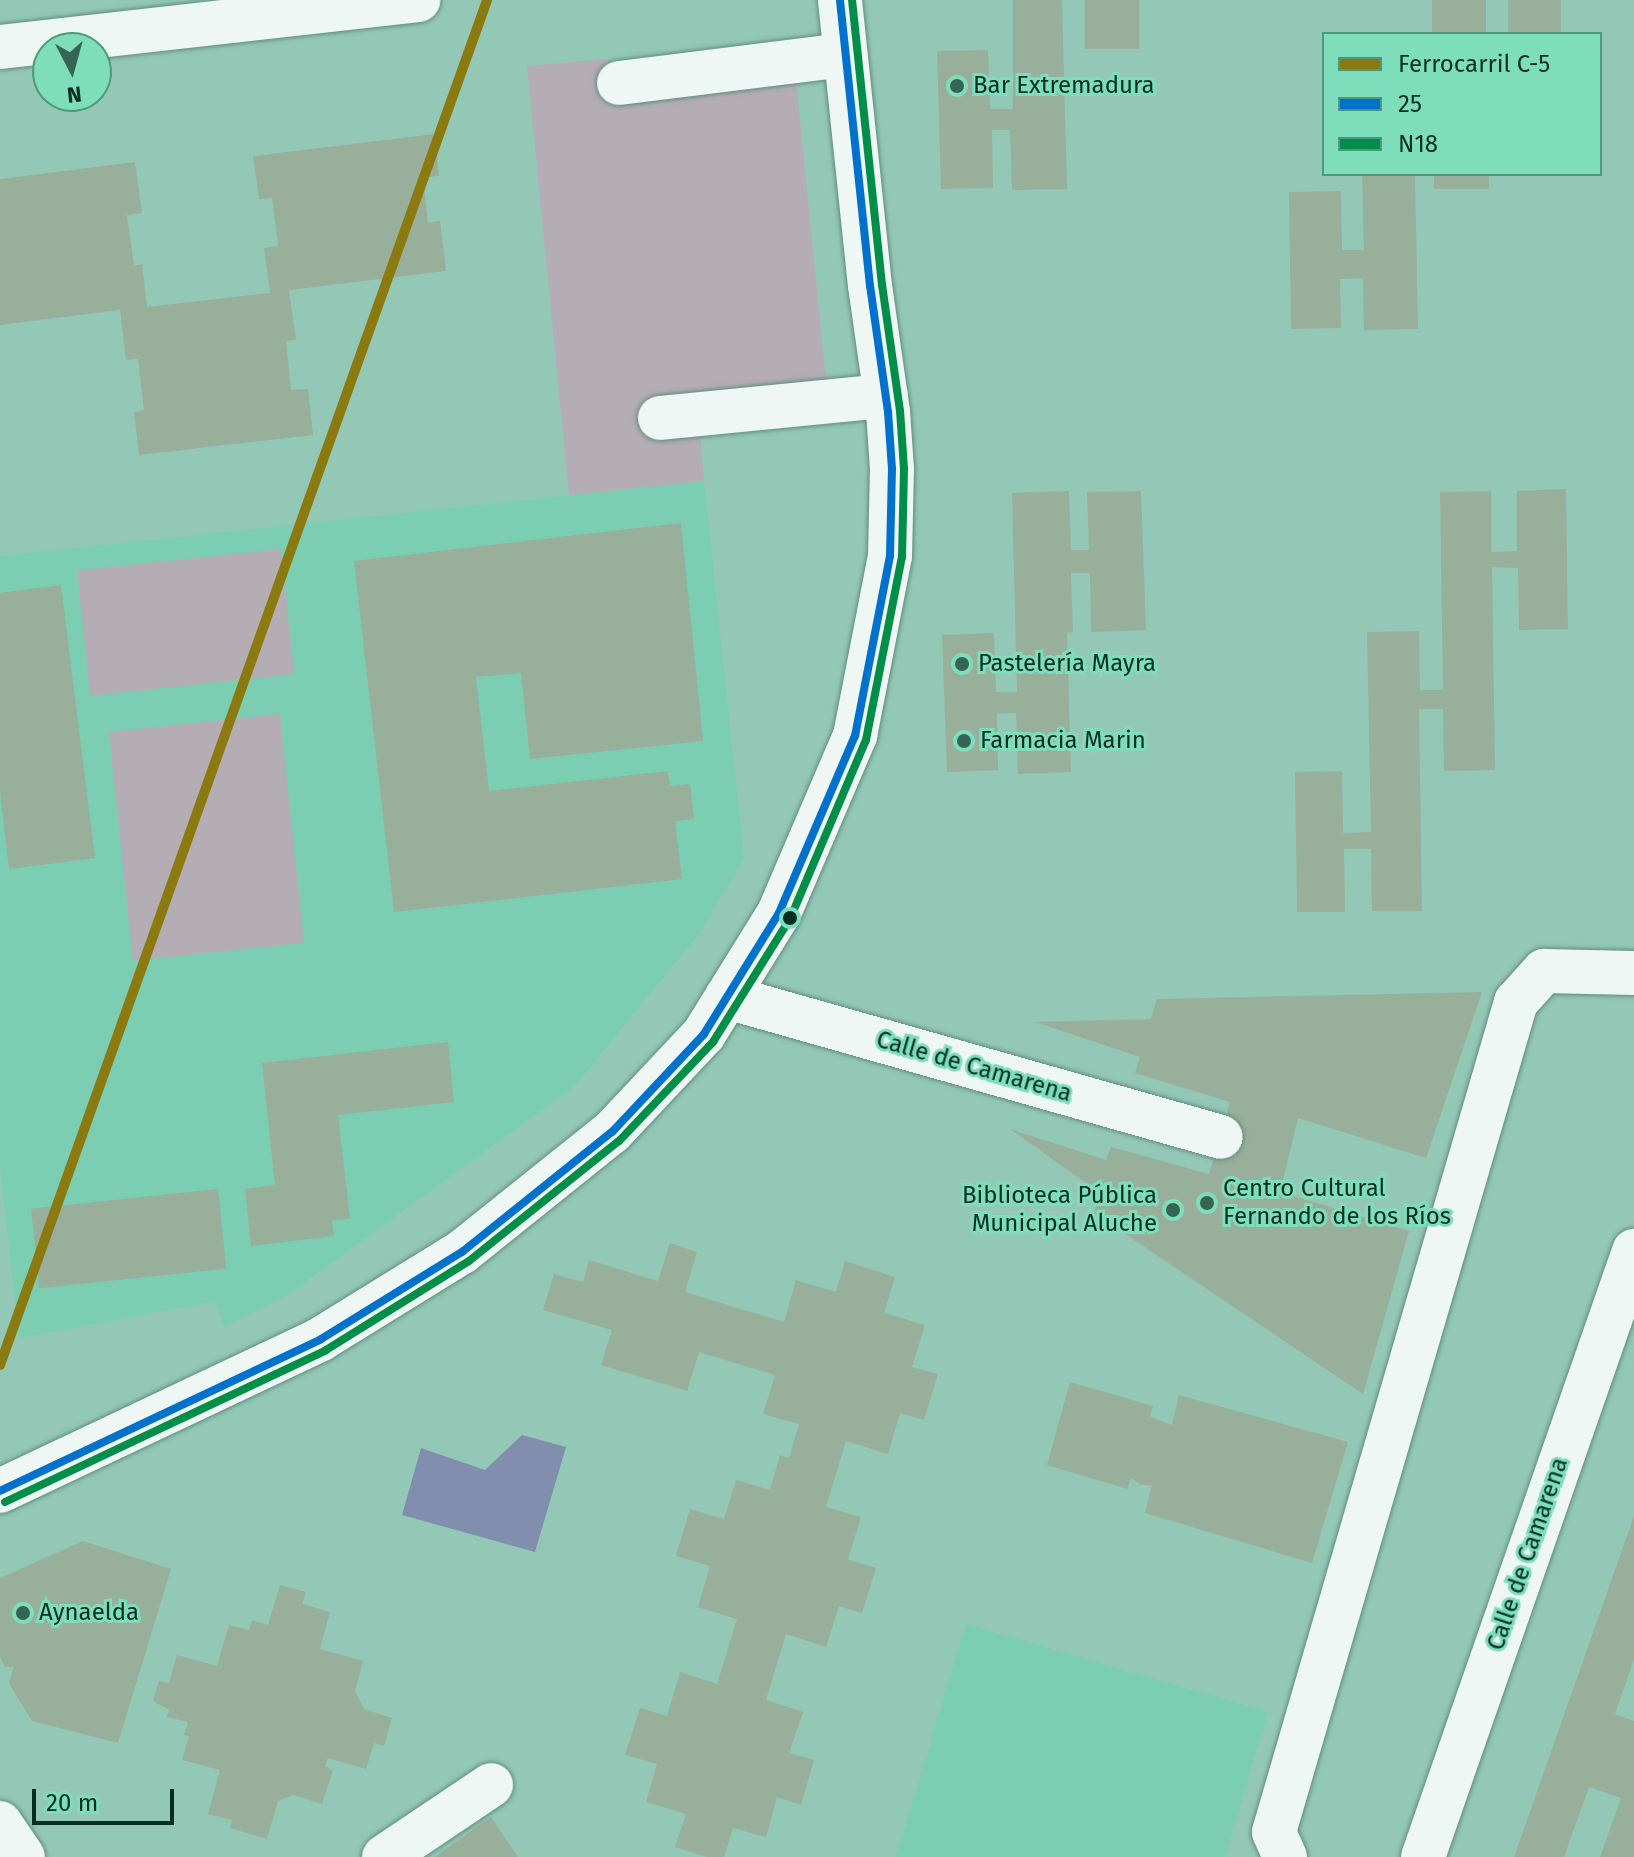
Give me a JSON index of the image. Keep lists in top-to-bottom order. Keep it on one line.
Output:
{"streets":{"street":["Calle de Camarena"]},"places":["Bar Extremadura","Pastelería Mayra","Farmacia Marin","Centro Cultural Fernando de los Ríos","Biblioteca Pública Municipal Aluche","Aynaelda"],"lines":["rail line C-5","transit line 25","transit line N18"],"legend":["Ferrocarril C-5","25","N18"],"scale_bar":"20 m","north":"bottom"}
